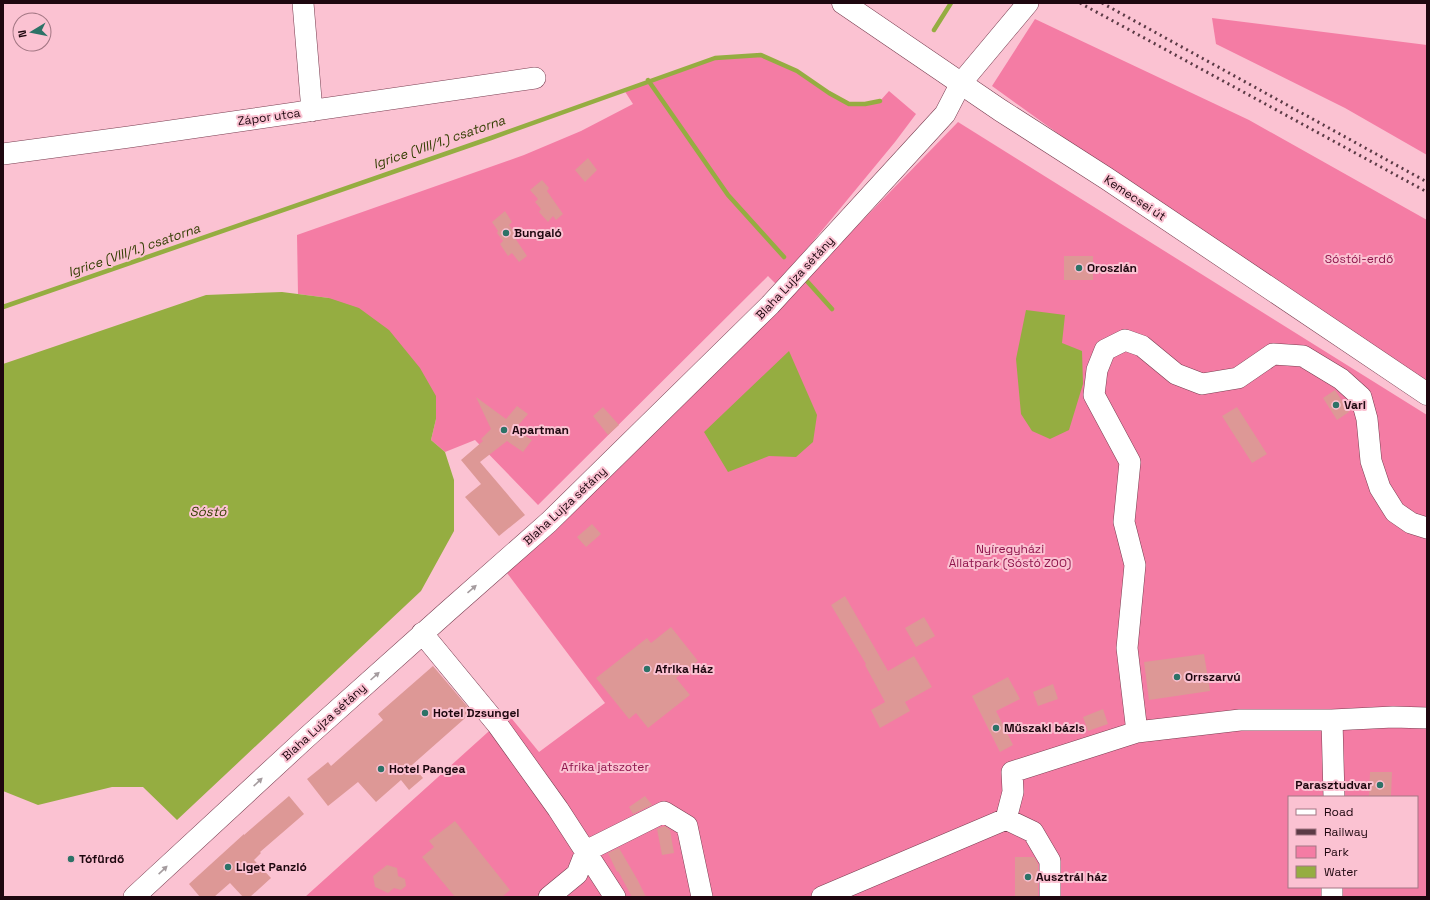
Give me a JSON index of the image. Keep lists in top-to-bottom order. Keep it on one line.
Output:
{"streets":{"main road":["Kemecsei út"],"street":["Zápor utca","Blaha Lujza sétány"]},"crossings":[["Kemecsei út","Blaha Lujza sétány"]],"one_way":["Blaha Lujza sétány"],"water":["Igrice (VIII/1.) csatorna","Sóstó"],"parks":["Sóstói-erdő","Nyíregyházi Állatpark (Sóstó ZOO)","Afrika jatszoter"],"places":["Bungaló","Oroszlán","Vari","Apartman","Afrika Ház","Orrszarvú","Hotel Dzsungel","Műszaki bázis","Hotel Pangea","Parasztudvar","Tófürdő","Liget Panzió","Ausztrál ház"],"legend":["Road","Railway","Park","Water"],"north":"left"}
